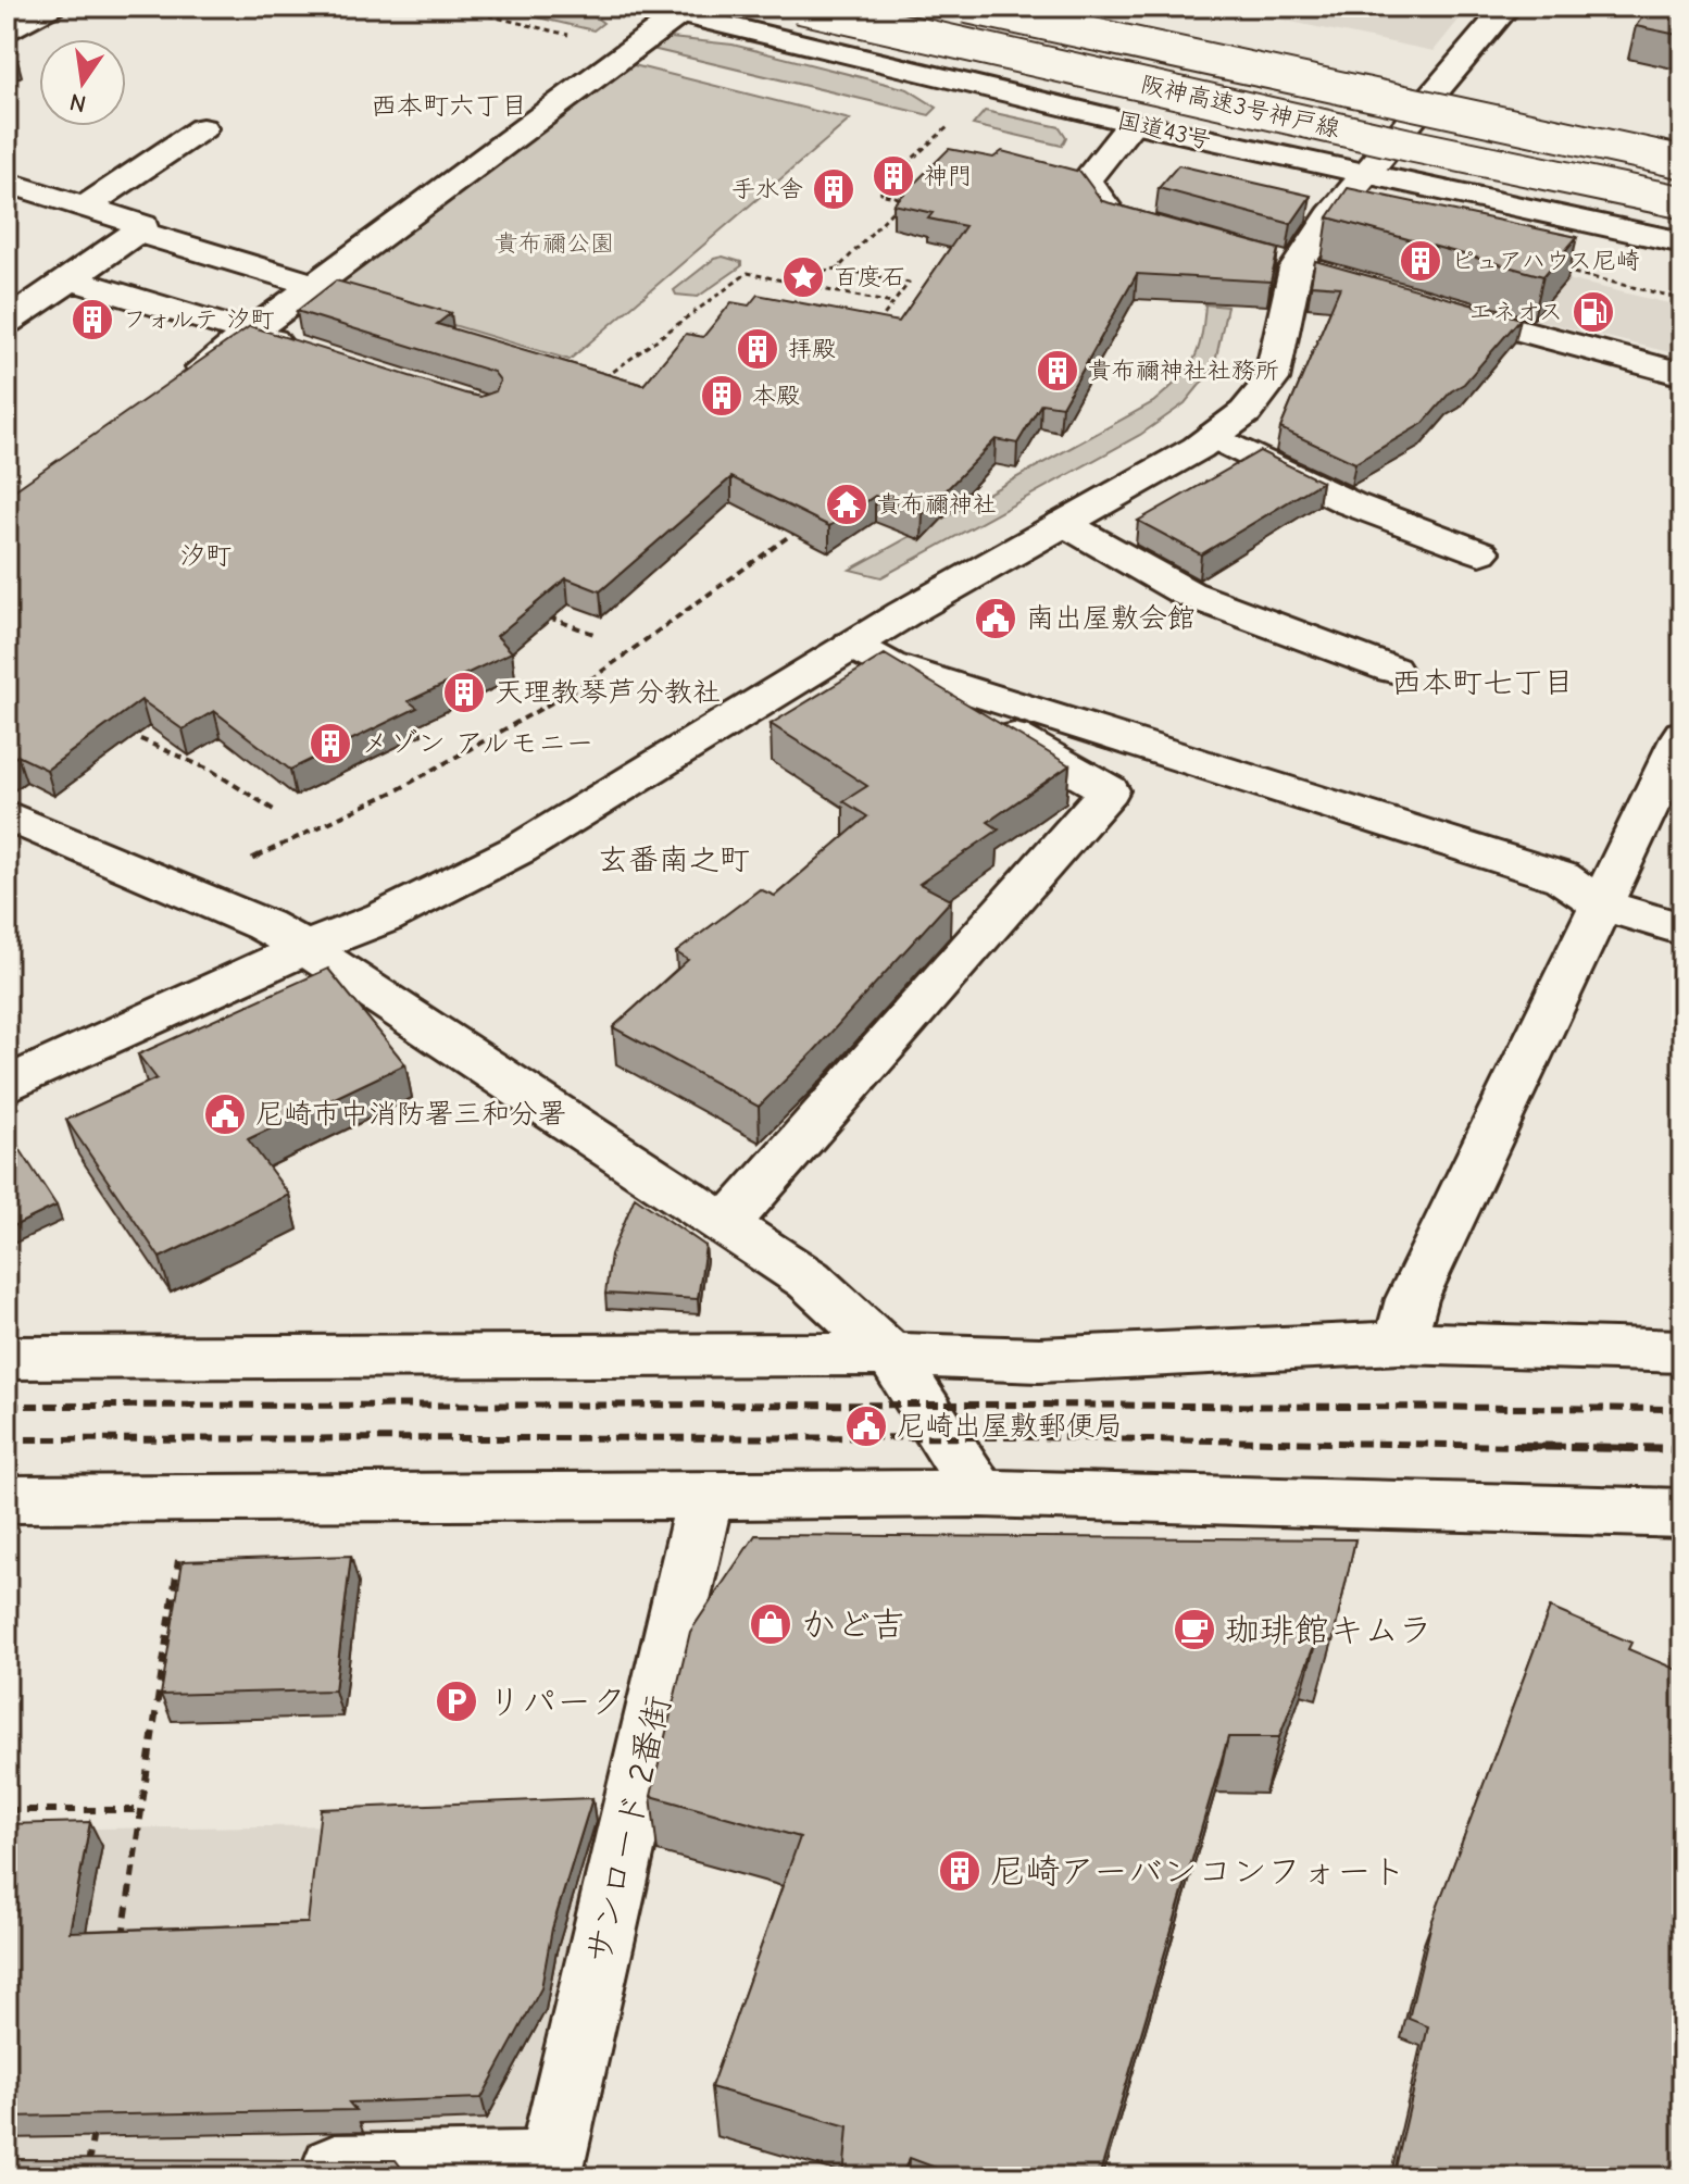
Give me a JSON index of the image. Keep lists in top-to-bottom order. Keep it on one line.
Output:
{"streets":{"main road":["阪神高速3号神戸線","国道43号","サンロード 2番街"]},"districts":["西本町六丁目","汐町","西本町七丁目","玄番南之町"],"parks":["貴布禰公園"],"places":{"building":["神門","手水舎","ピュアハウス尼崎","フォルテ 汐町","拝殿","貴布禰神社社務所","本殿","天理教琴芦分教社","メゾン アルモニー","尼崎アーバンコンフォート"],"place":["百度石"],"fuel station":["エネオス"],"temple":["貴布禰神社"],"public building":["南出屋敷会館","尼崎市中消防署三和分署","尼崎出屋敷郵便局"],"shop":["かど吉"],"cafe":["珈琲館キムラ"],"parking":["リパーク"]},"north":"bottom"}
